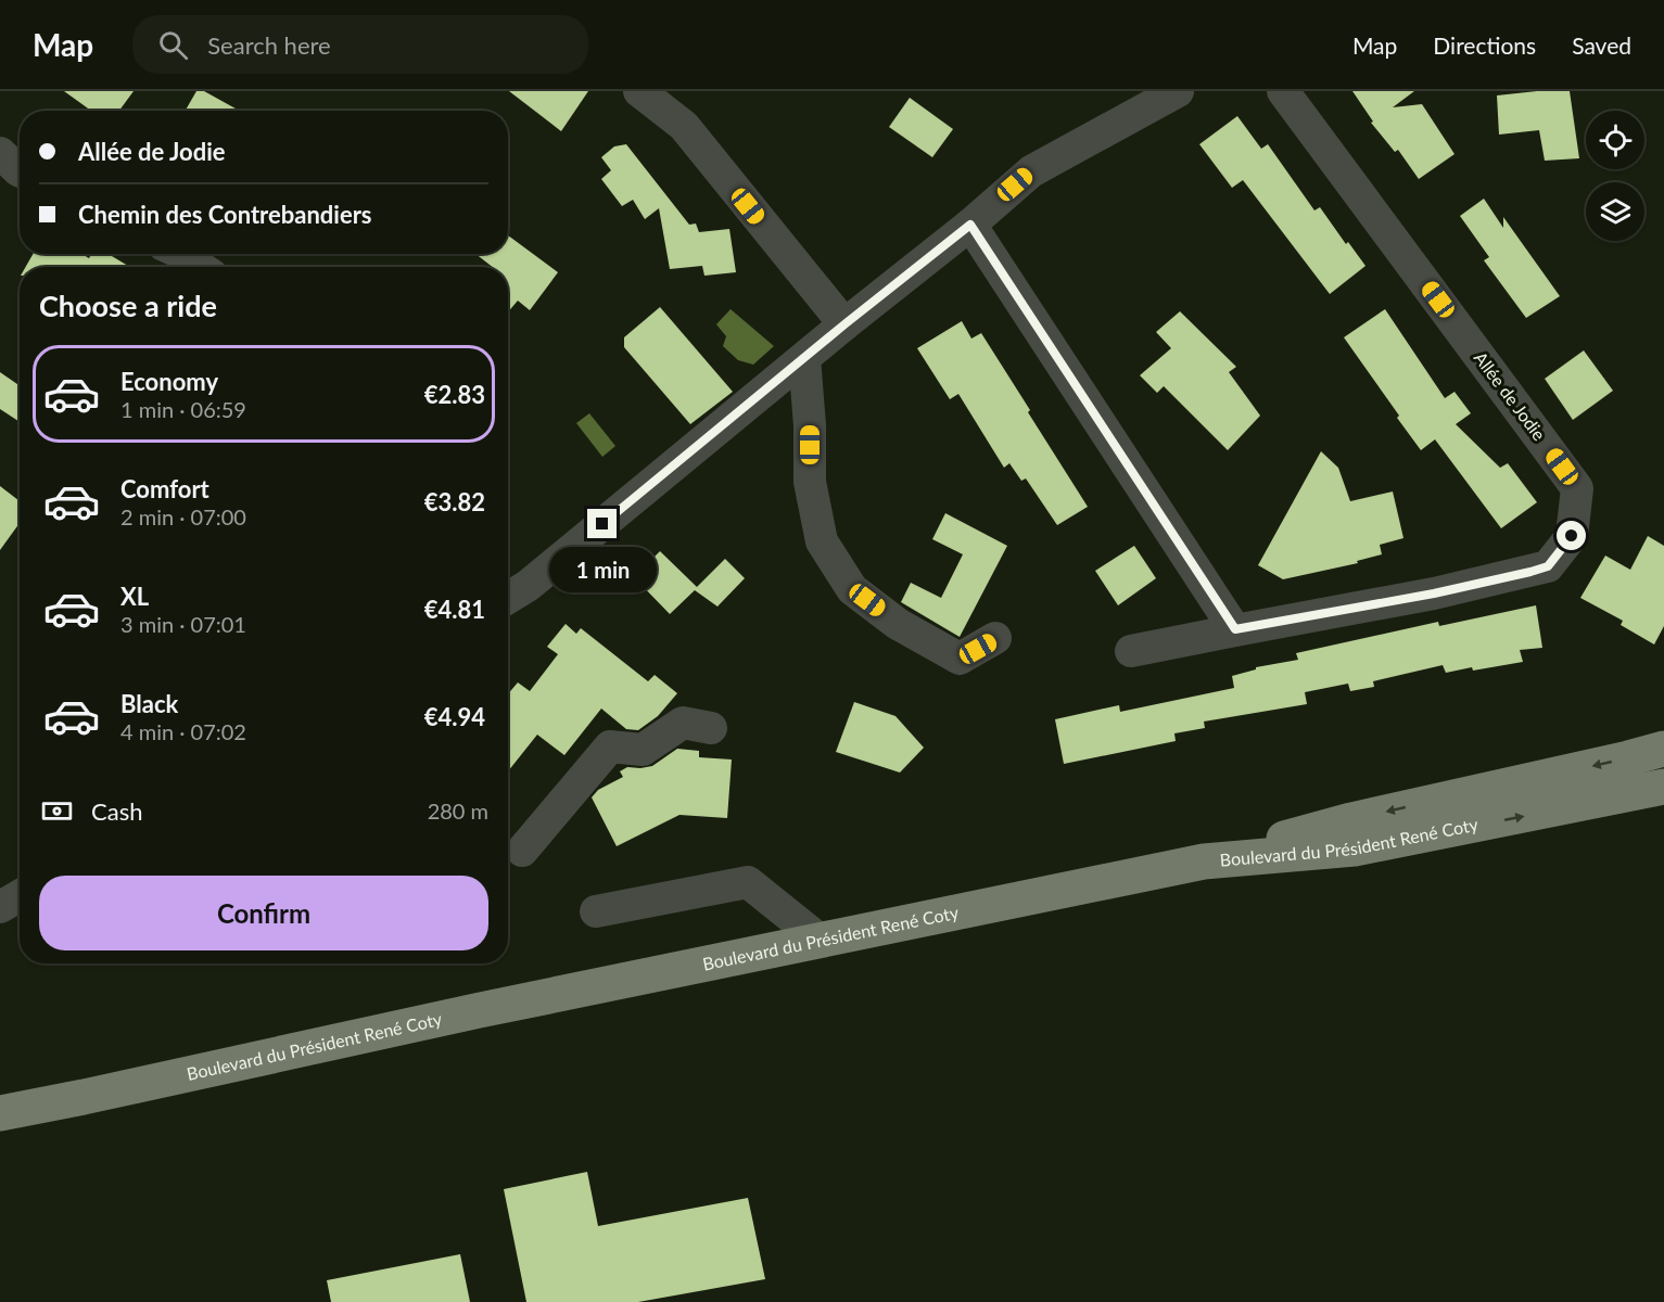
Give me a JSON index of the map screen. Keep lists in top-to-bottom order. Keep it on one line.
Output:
{"streets":{"main road":["Boulevard du Président René Coty"],"street":["Allée de Jodie"]},"page":{"header":"Map","search":"Search here","nav":["Map","Directions","Saved"],"banner":["Allée de Jodie","Chemin des Contrebandiers"],"heading":"Choose a ride","list":[{"name":"Economy","note":"1 min · 06:59","value":"€2.83"},{"name":"Comfort","note":"2 min · 07:00","value":"€3.82"},{"name":"XL","note":"3 min · 07:01","value":"€4.81"},{"name":"Black","note":"4 min · 07:02","value":"€4.94"}],"bubble":"1 min","pay":["Cash","280 m"],"buttons":"Confirm"}}
